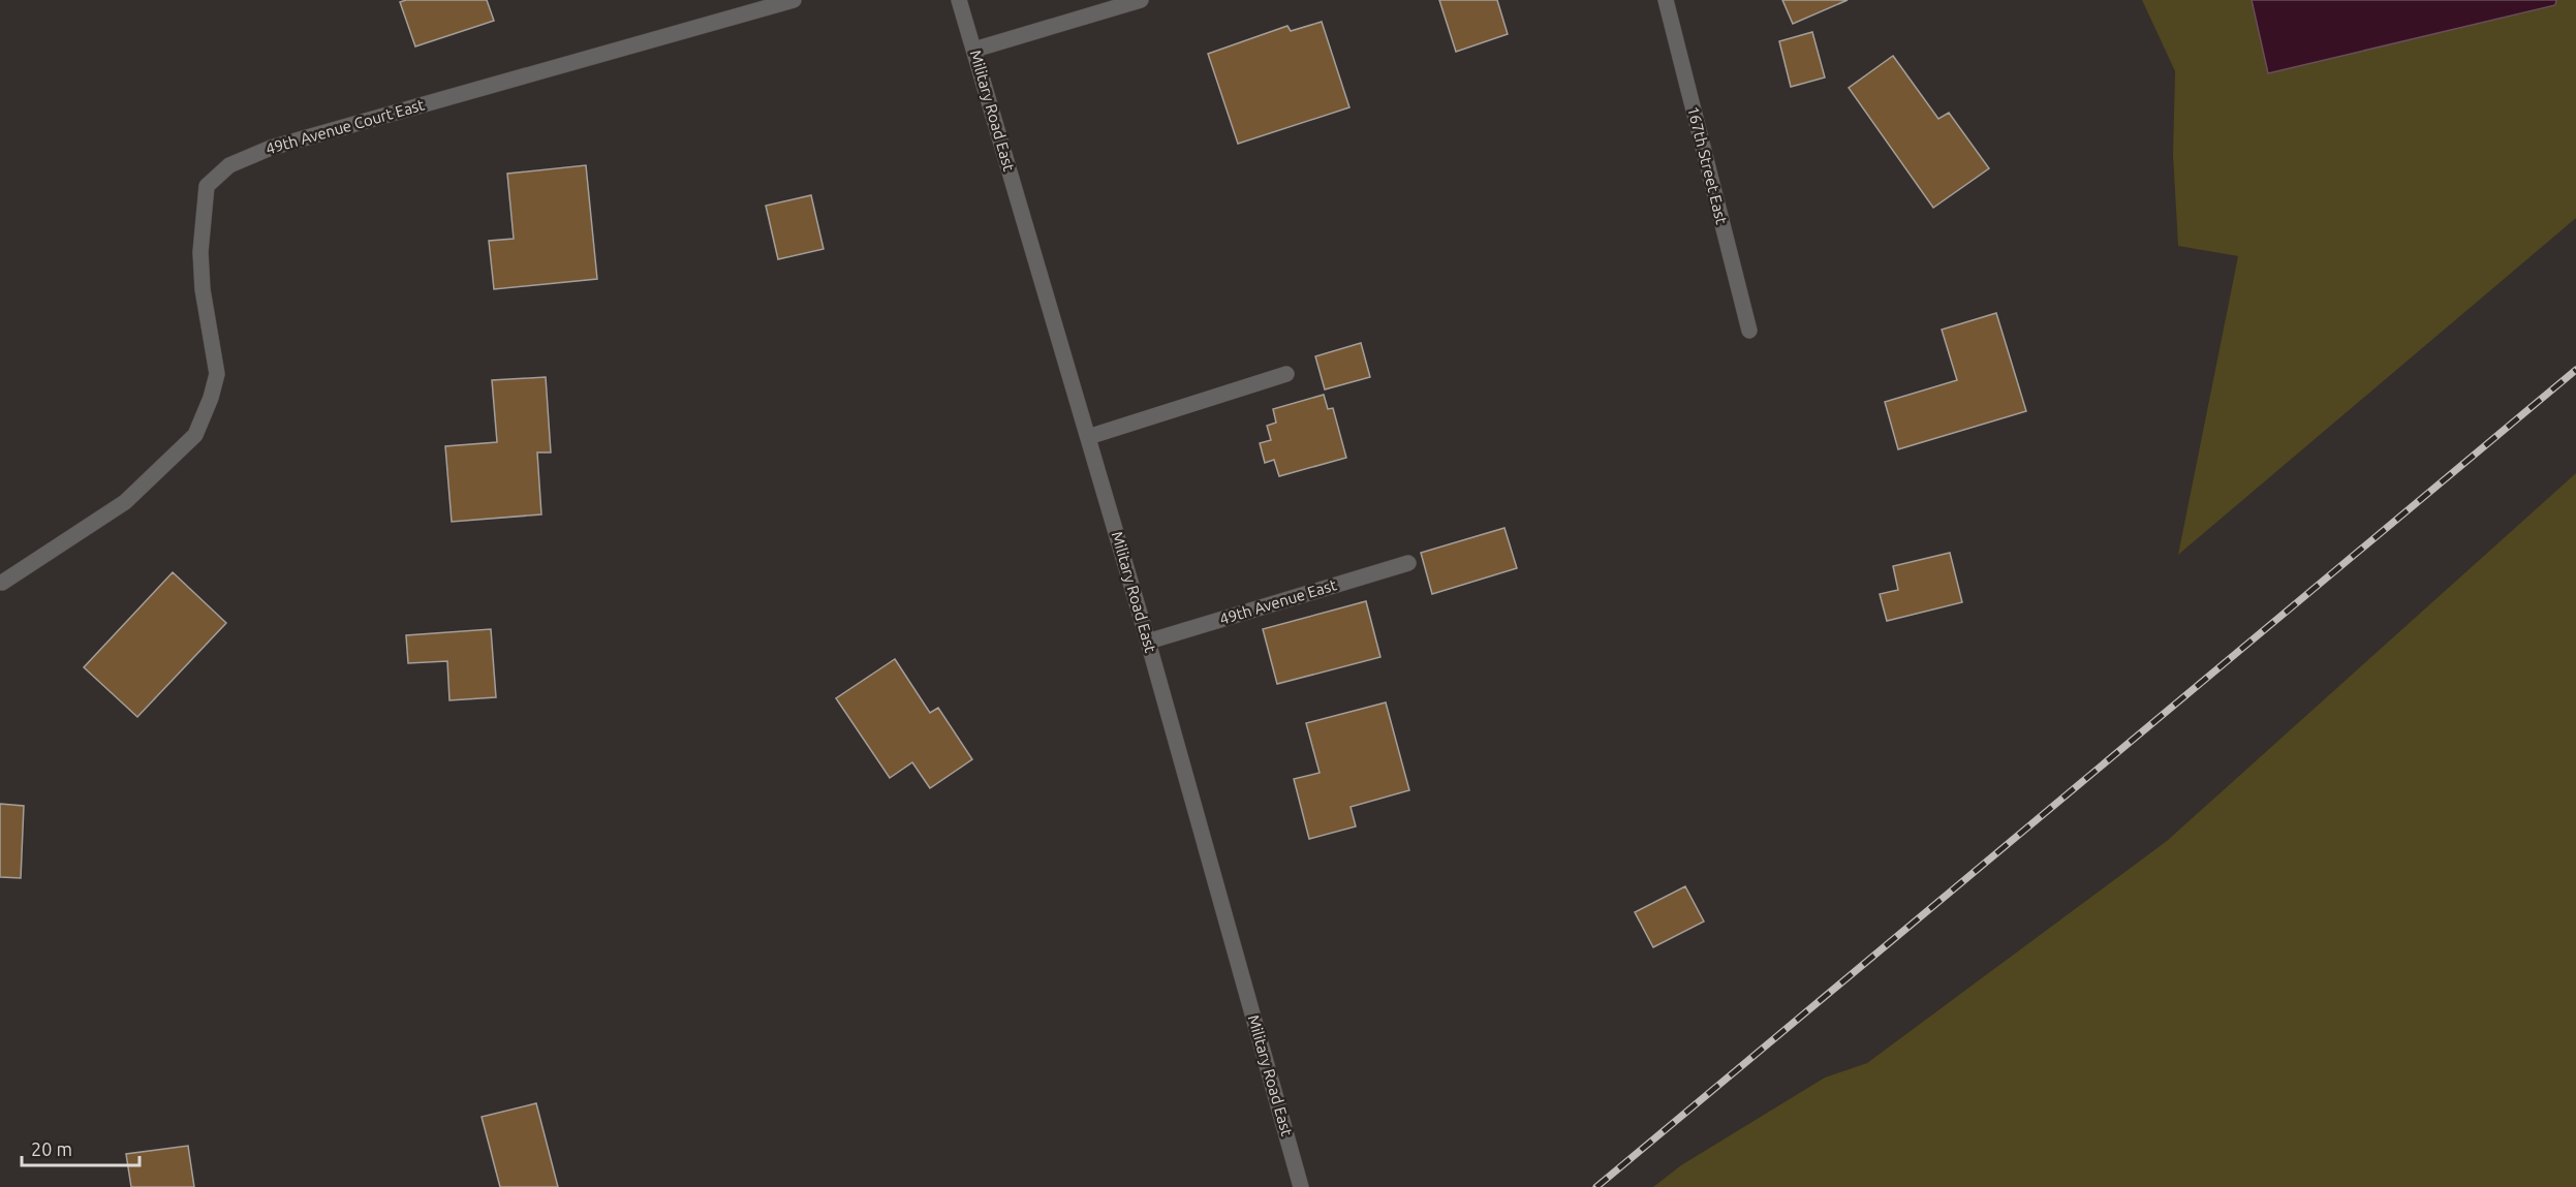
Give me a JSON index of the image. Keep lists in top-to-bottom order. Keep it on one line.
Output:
{"streets":{"street":["Military Road East","49th Avenue Court East","167th Street East","49th Avenue East"]},"crossings":[["Military Road East","49th Avenue East"]],"scale_bar":"20 m"}
